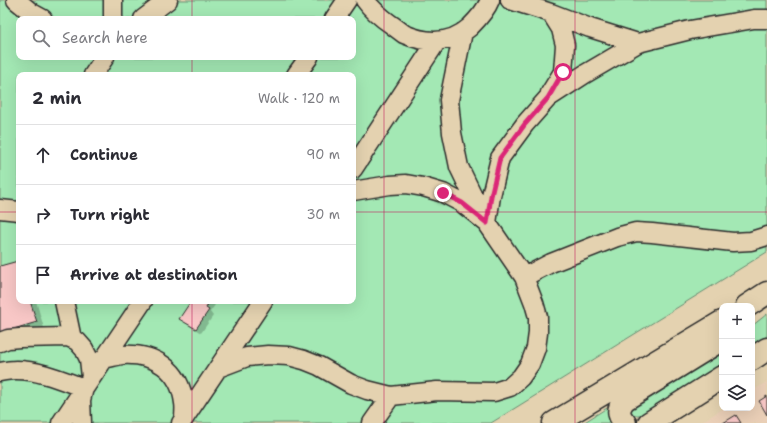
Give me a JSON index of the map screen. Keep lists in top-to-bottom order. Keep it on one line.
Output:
{"page":{"search":"Search here","heading":["2 min","Walk · 120 m"],"list":[["Continue","90 m"],["Turn right","30 m"],"Arrive at destination"],"map_buttons":["+","−"]}}
